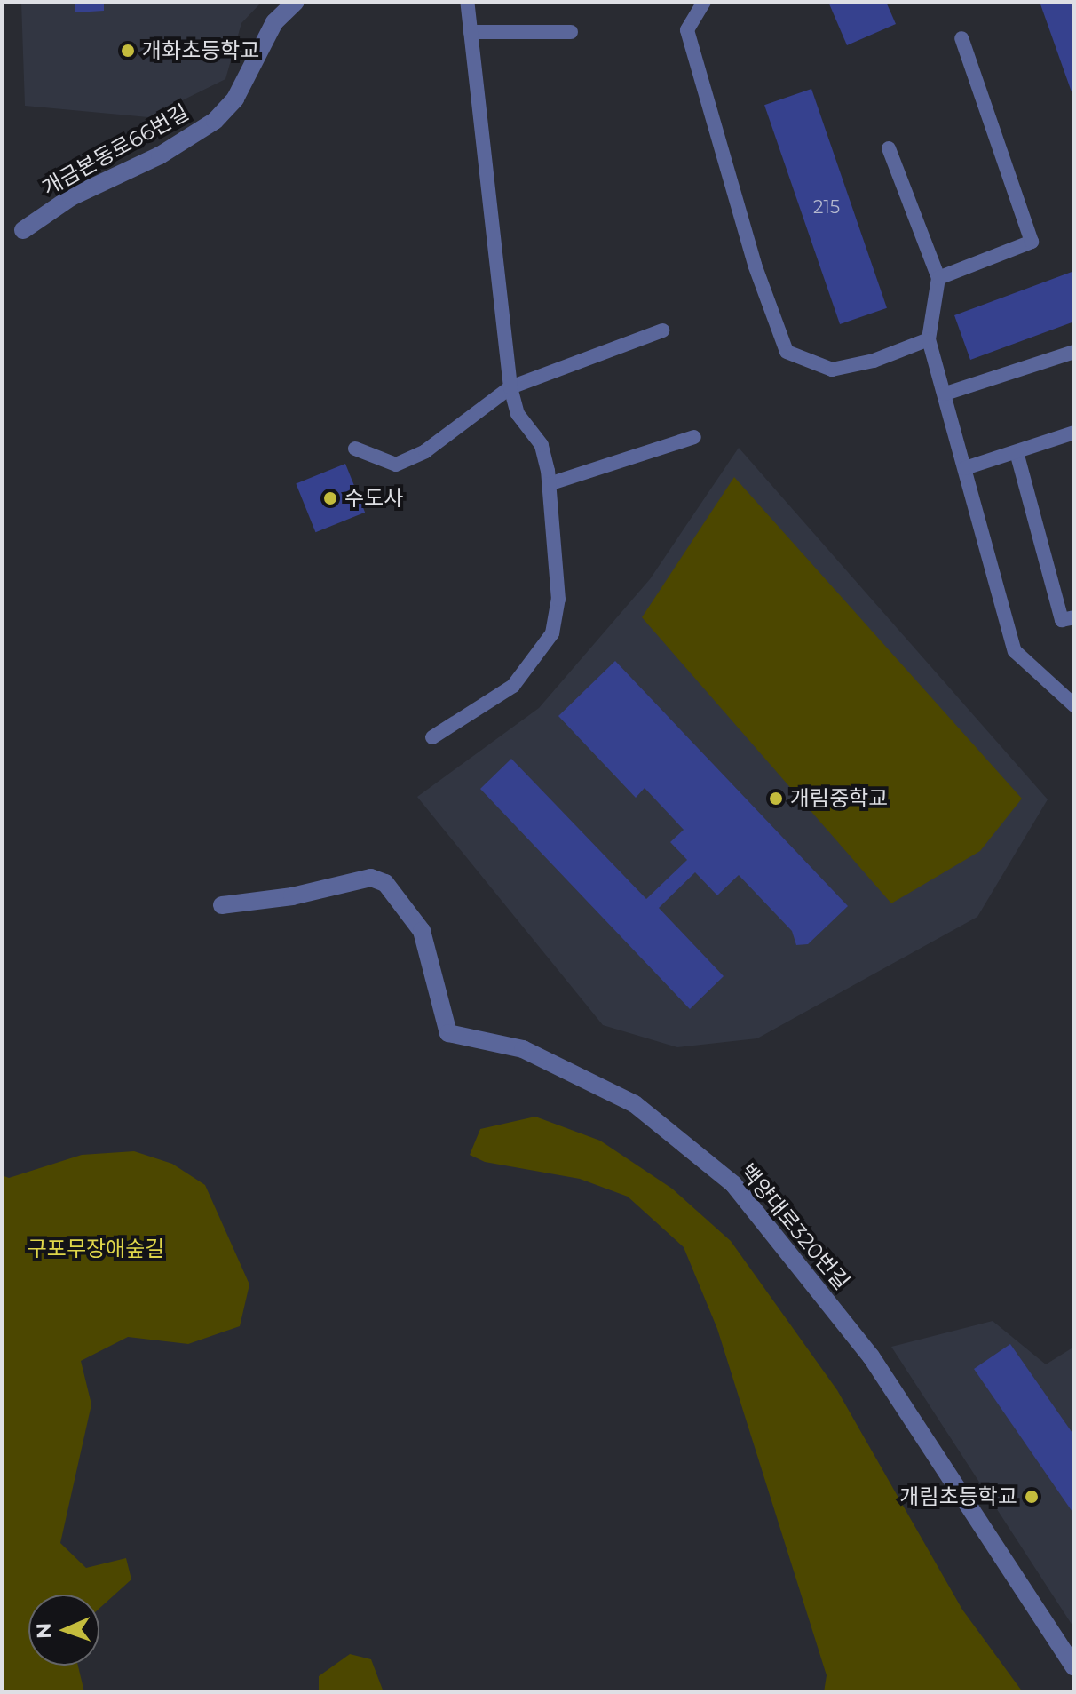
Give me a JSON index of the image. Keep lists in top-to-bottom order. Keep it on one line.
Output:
{"streets":{"street":["개금본동로66번길","백양대로320번길"]},"parks":["구포무장애숲길"],"places":["개화초등학교","수도사","개림중학교","개림초등학교"],"house_numbers":["215"],"north":"left"}
